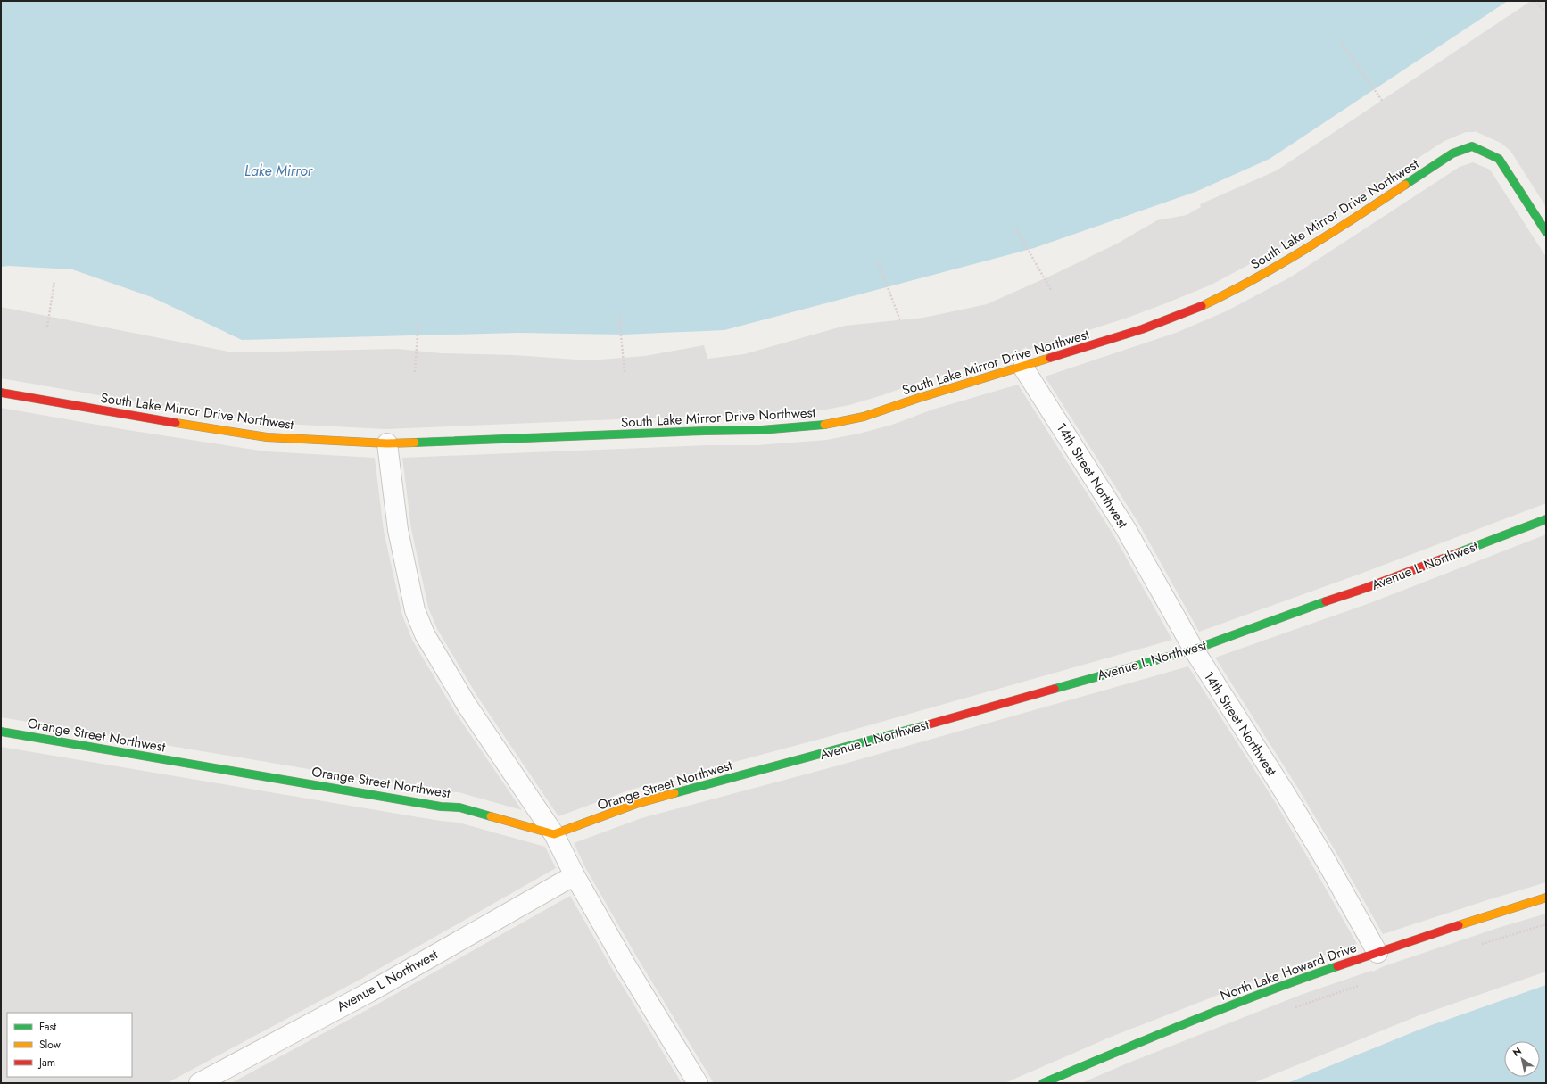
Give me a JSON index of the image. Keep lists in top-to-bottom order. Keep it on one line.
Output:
{"streets":{"street":["South Lake Mirror Drive Northwest","14th Street Northwest","Avenue L Northwest","Orange Street Northwest","North Lake Howard Drive"]},"crossings":[["South Lake Mirror Drive Northwest","14th Street Northwest"],["14th Street Northwest","Avenue L Northwest"],["14th Street Northwest","North Lake Howard Drive"],["Avenue L Northwest","Orange Street Northwest"]],"water":["Lake Mirror"],"legend":["Fast","Slow","Jam"],"north":"top left"}
